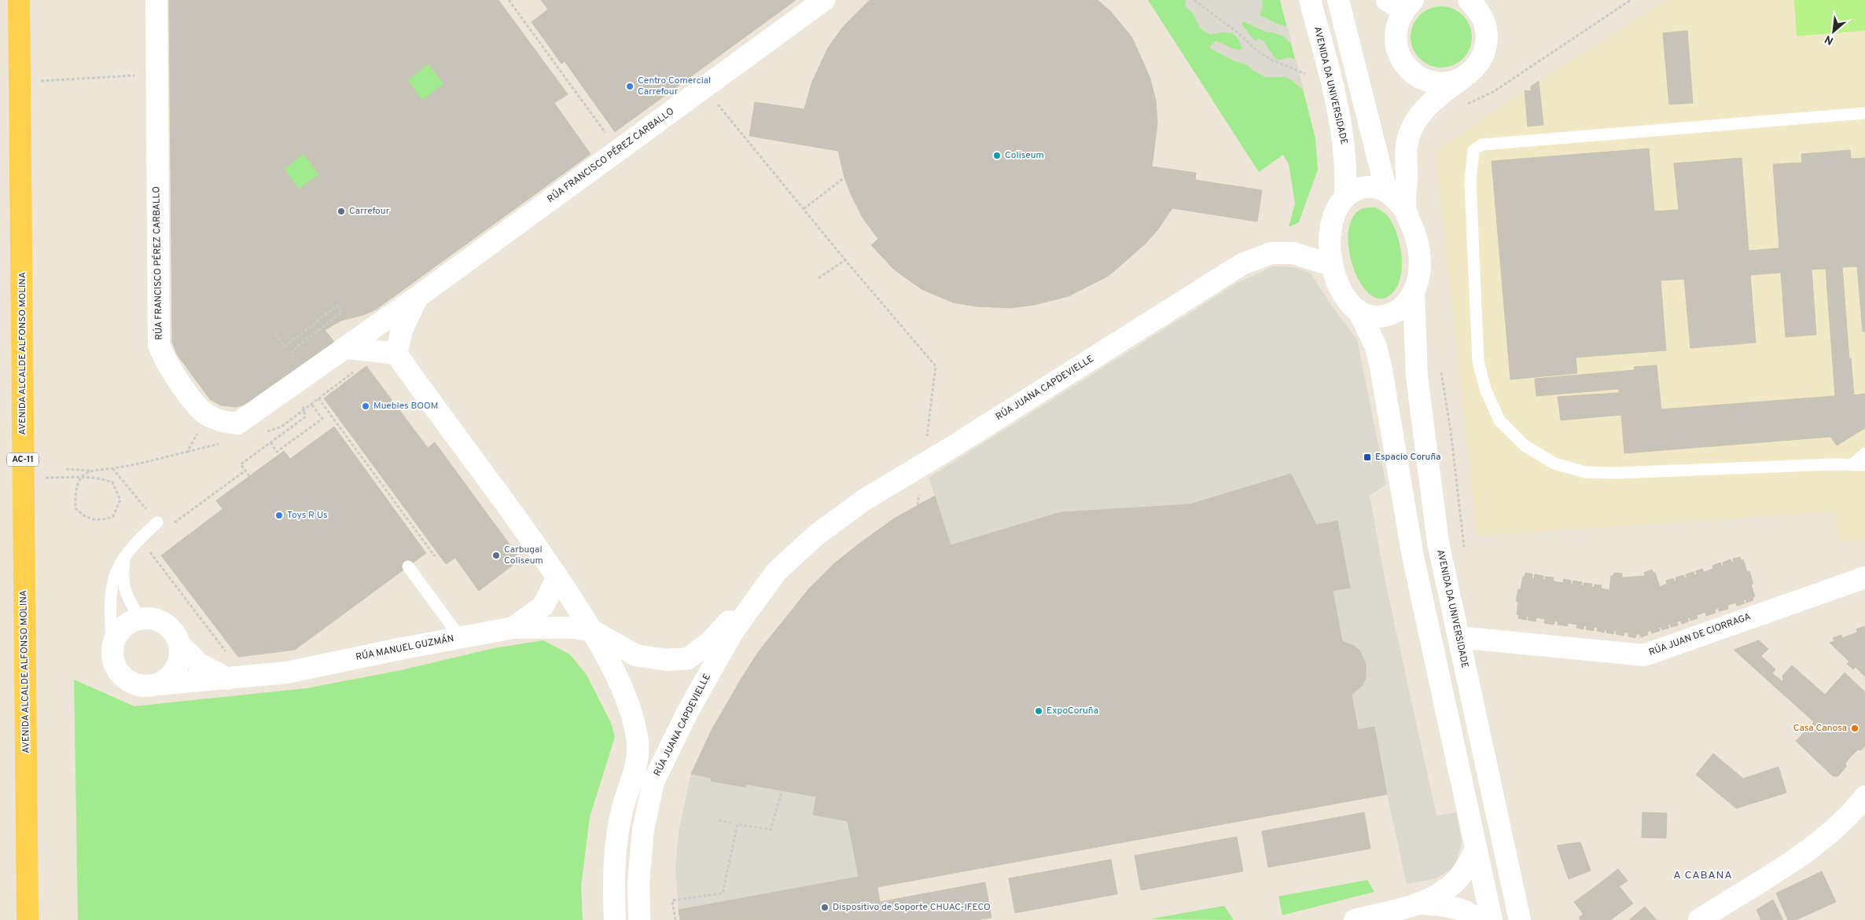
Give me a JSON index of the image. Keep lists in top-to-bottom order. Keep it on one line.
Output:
{"streets":{"highway":["AVENIDA ALCALDE ALFONSO MOLINA","AC-11"],"street":["AVENIDA DA UNIVERSIDADE","RÚA FRANCISCO PÉREZ CARBALLO","RÚA JUANA CAPDEVIELLE","RÚA JUAN DE CIORRAGA","RÚA MANUEL GUZMÁN"]},"crossings":[["AVENIDA DA UNIVERSIDADE","RÚA JUANA CAPDEVIELLE"],["AVENIDA DA UNIVERSIDADE","RÚA JUAN DE CIORRAGA"],["RÚA JUANA CAPDEVIELLE","RÚA MANUEL GUZMÁN"]],"districts":["A CABANA"],"places":{"other":["Centro Comercial Carrefour","Coliseum","Carrefour","Muebles BOOM","Toys R Us","Carbugal Coliseum","ExpoCoruña","Casa Canosa","Dispositivo de Soporte CHUAC-IFECO"],"transit":["Espacio Coruña"]},"north":"bottom left"}
